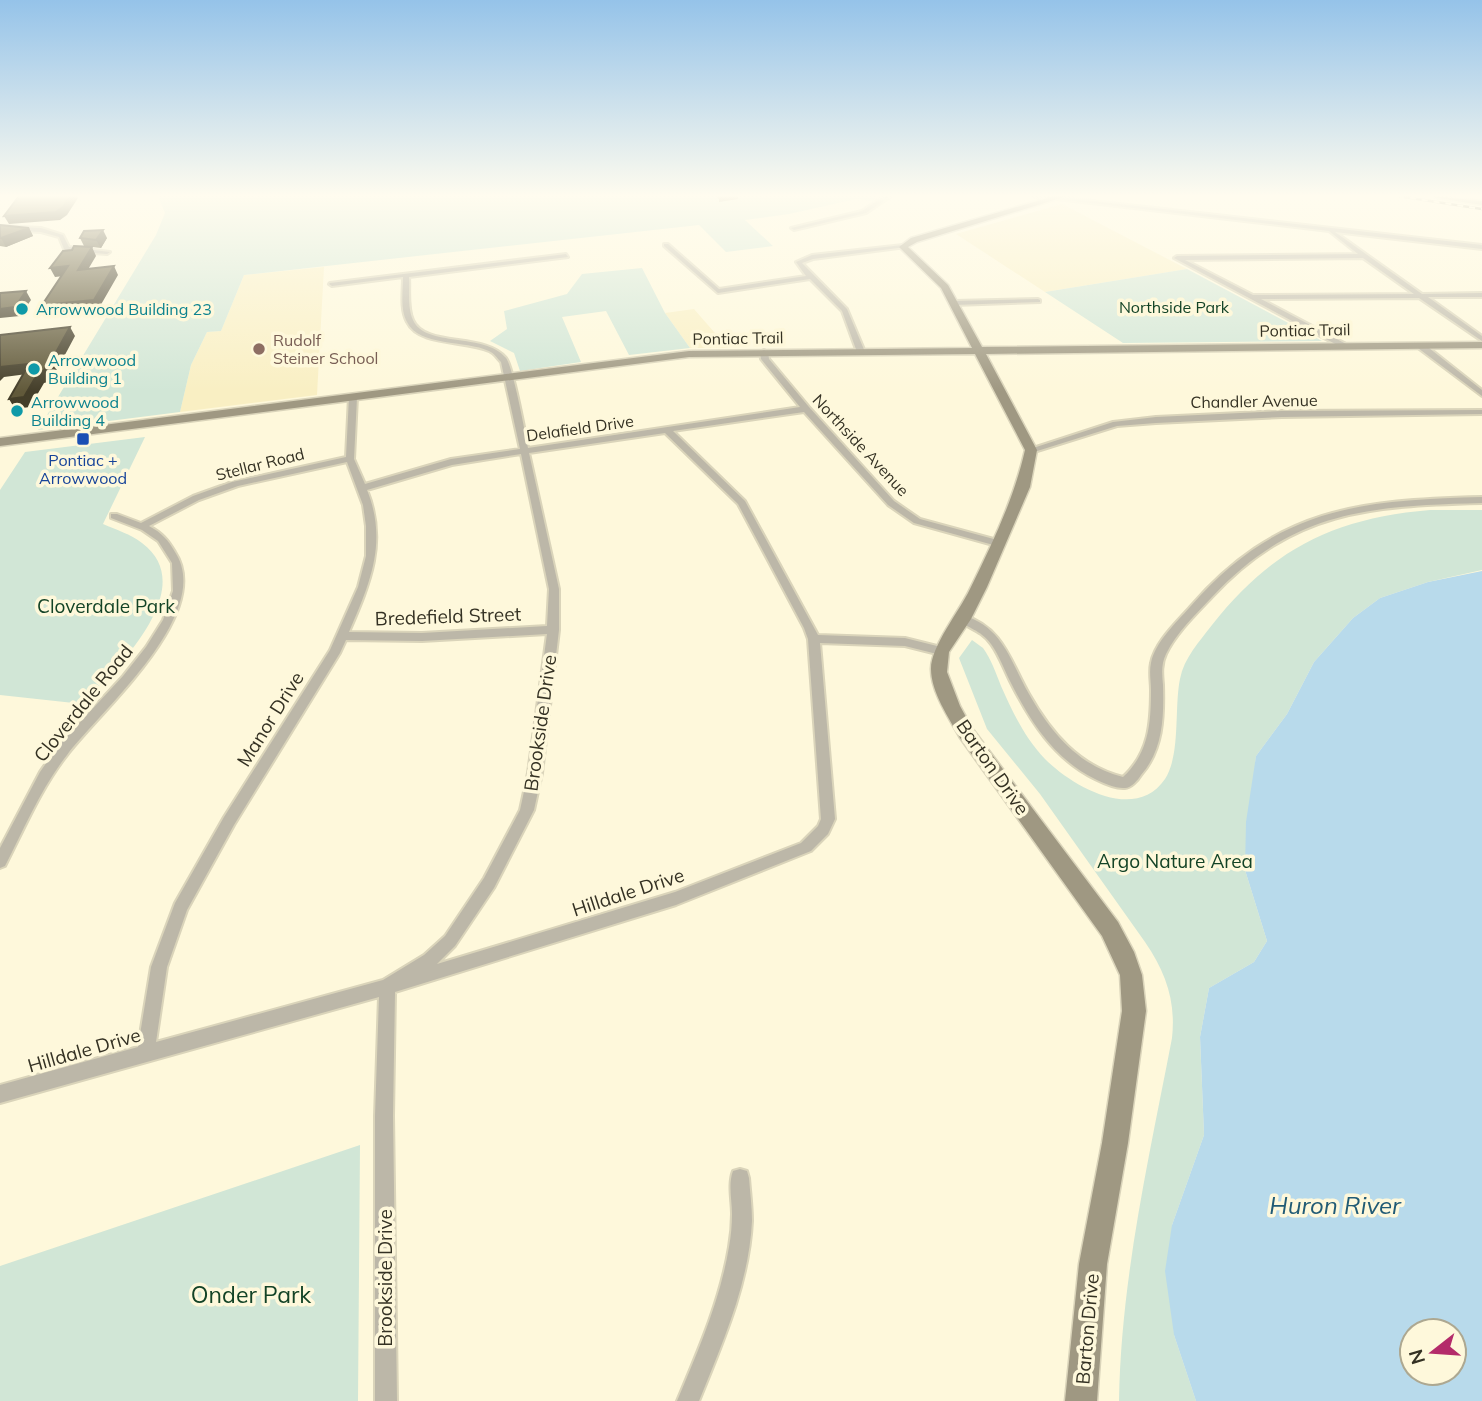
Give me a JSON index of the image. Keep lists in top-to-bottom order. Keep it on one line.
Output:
{"streets":{"main road":["Pontiac Trail","Barton Drive"],"street":["Chandler Avenue","Delafield Drive","Northside Avenue","Stellar Road","Bredefield Street","Cloverdale Road","Manor Drive","Brookside Drive","Hilldale Drive"]},"crossings":[["Pontiac Trail","Northside Avenue"],["Pontiac Trail","Manor Drive"],["Pontiac Trail","Brookside Drive"],["Delafield Drive","Northside Avenue"],["Delafield Drive","Manor Drive"],["Delafield Drive","Brookside Drive"],["Delafield Drive","Hilldale Drive"],["Stellar Road","Cloverdale Road"],["Stellar Road","Manor Drive"],["Bredefield Street","Manor Drive"],["Bredefield Street","Brookside Drive"],["Manor Drive","Hilldale Drive"],["Brookside Drive","Hilldale Drive"]],"water":["Huron River"],"parks":["Northside Park","Cloverdale Park","Argo Nature Area","Onder Park"],"places":{"other":["Arrowwood Building 23","Rudolf Steiner School","Arrowwood Building 1","Arrowwood Building 4"],"transit":["Pontiac + Arrowwood"]},"north":"left"}
